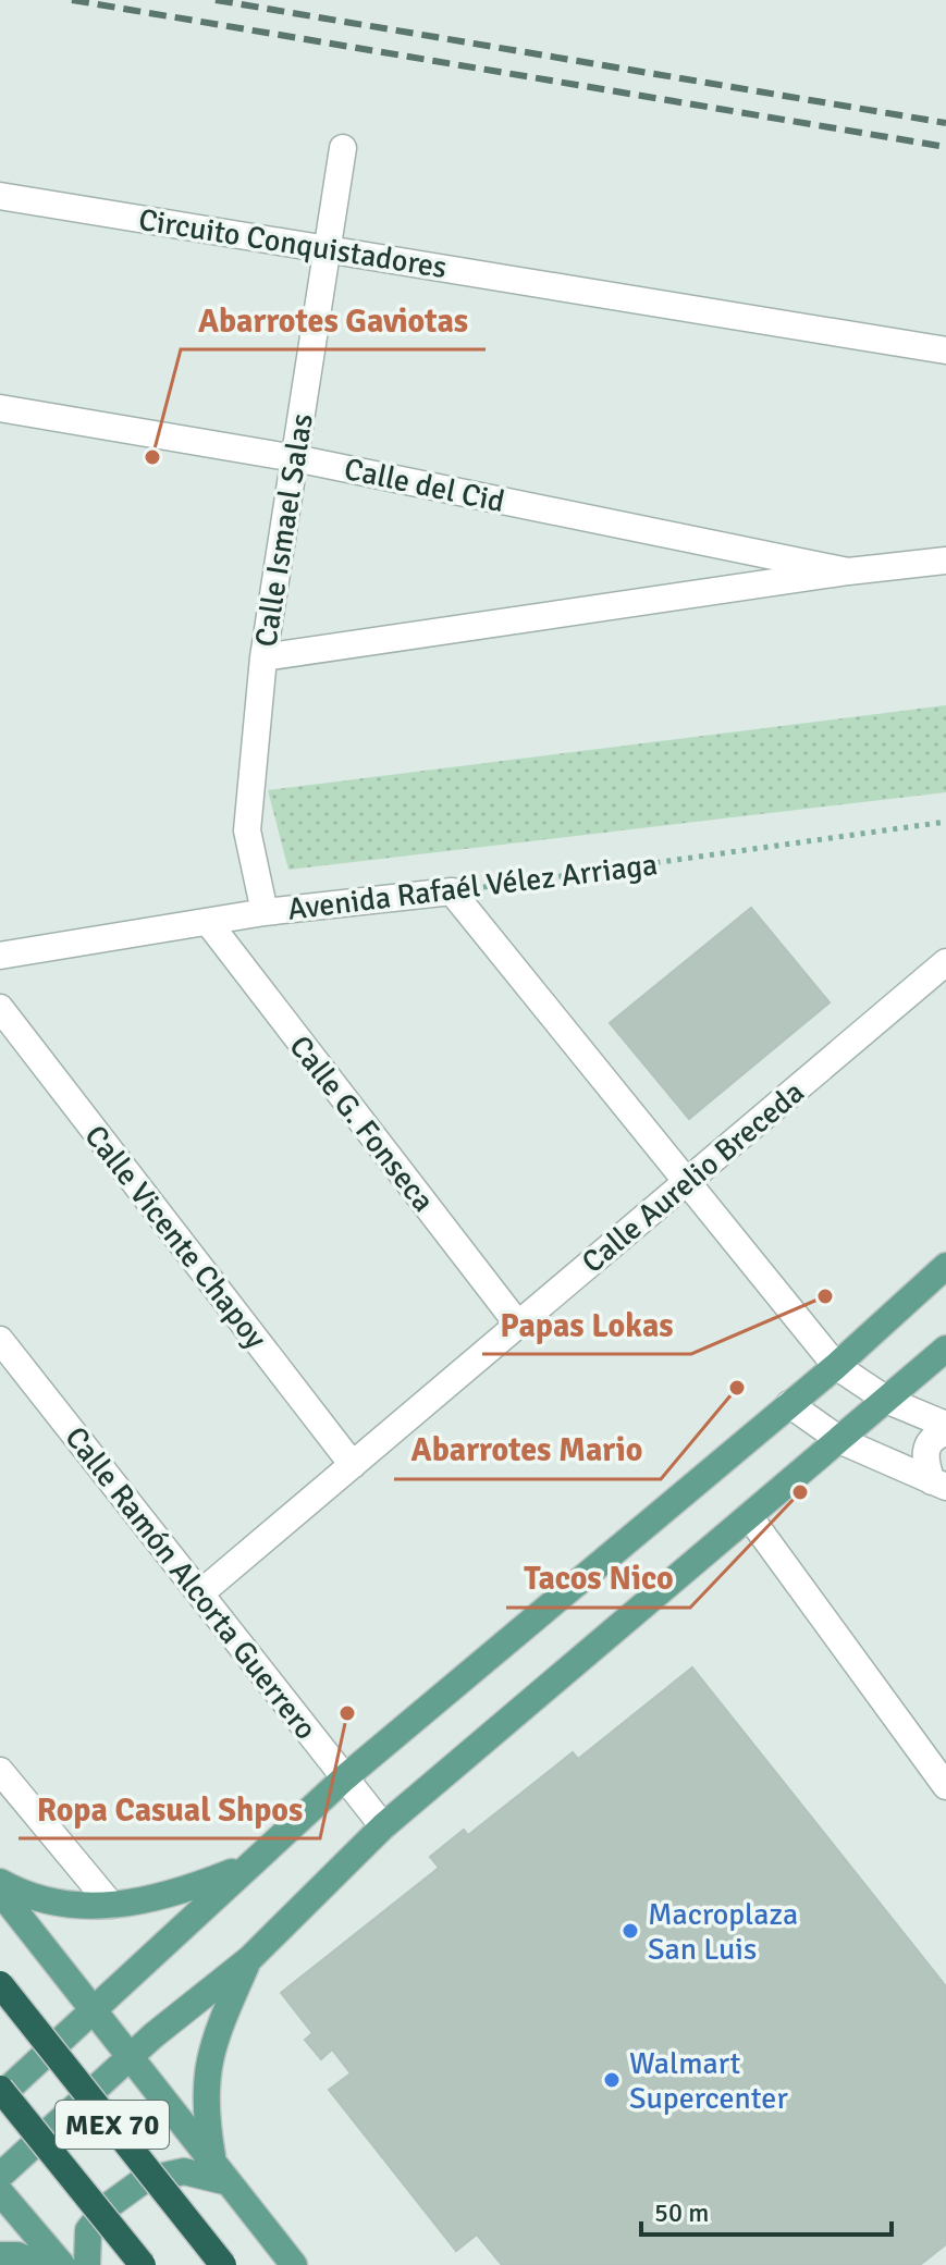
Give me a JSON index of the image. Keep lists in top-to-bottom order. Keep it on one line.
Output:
{"streets":{"highway":["MEX 70"],"street":["Circuito Conquistadores","Calle del Cid","Calle Ismael Salas","Avenida Rafaél Vélez Arriaga","Calle G. Fonseca","Calle Aurelio Breceda","Calle Vicente Chapoy","Calle Ramón Alcorta Guerrero"]},"crossings":[["Circuito Conquistadores","Calle Ismael Salas"],["Calle del Cid","Calle Ismael Salas"],["Calle Ismael Salas","Avenida Rafaél Vélez Arriaga"],["Avenida Rafaél Vélez Arriaga","Calle G. Fonseca"],["Calle G. Fonseca","Calle Aurelio Breceda"],["Calle Aurelio Breceda","Calle Vicente Chapoy"],["Calle Aurelio Breceda","Calle Ramón Alcorta Guerrero"]],"places":["Abarrotes Gaviotas","Papas Lokas","Abarrotes Mario","Tacos Nico","Ropa Casual Shpos","Macroplaza San Luis","Walmart Supercenter"],"scale_bar":"50 m"}
